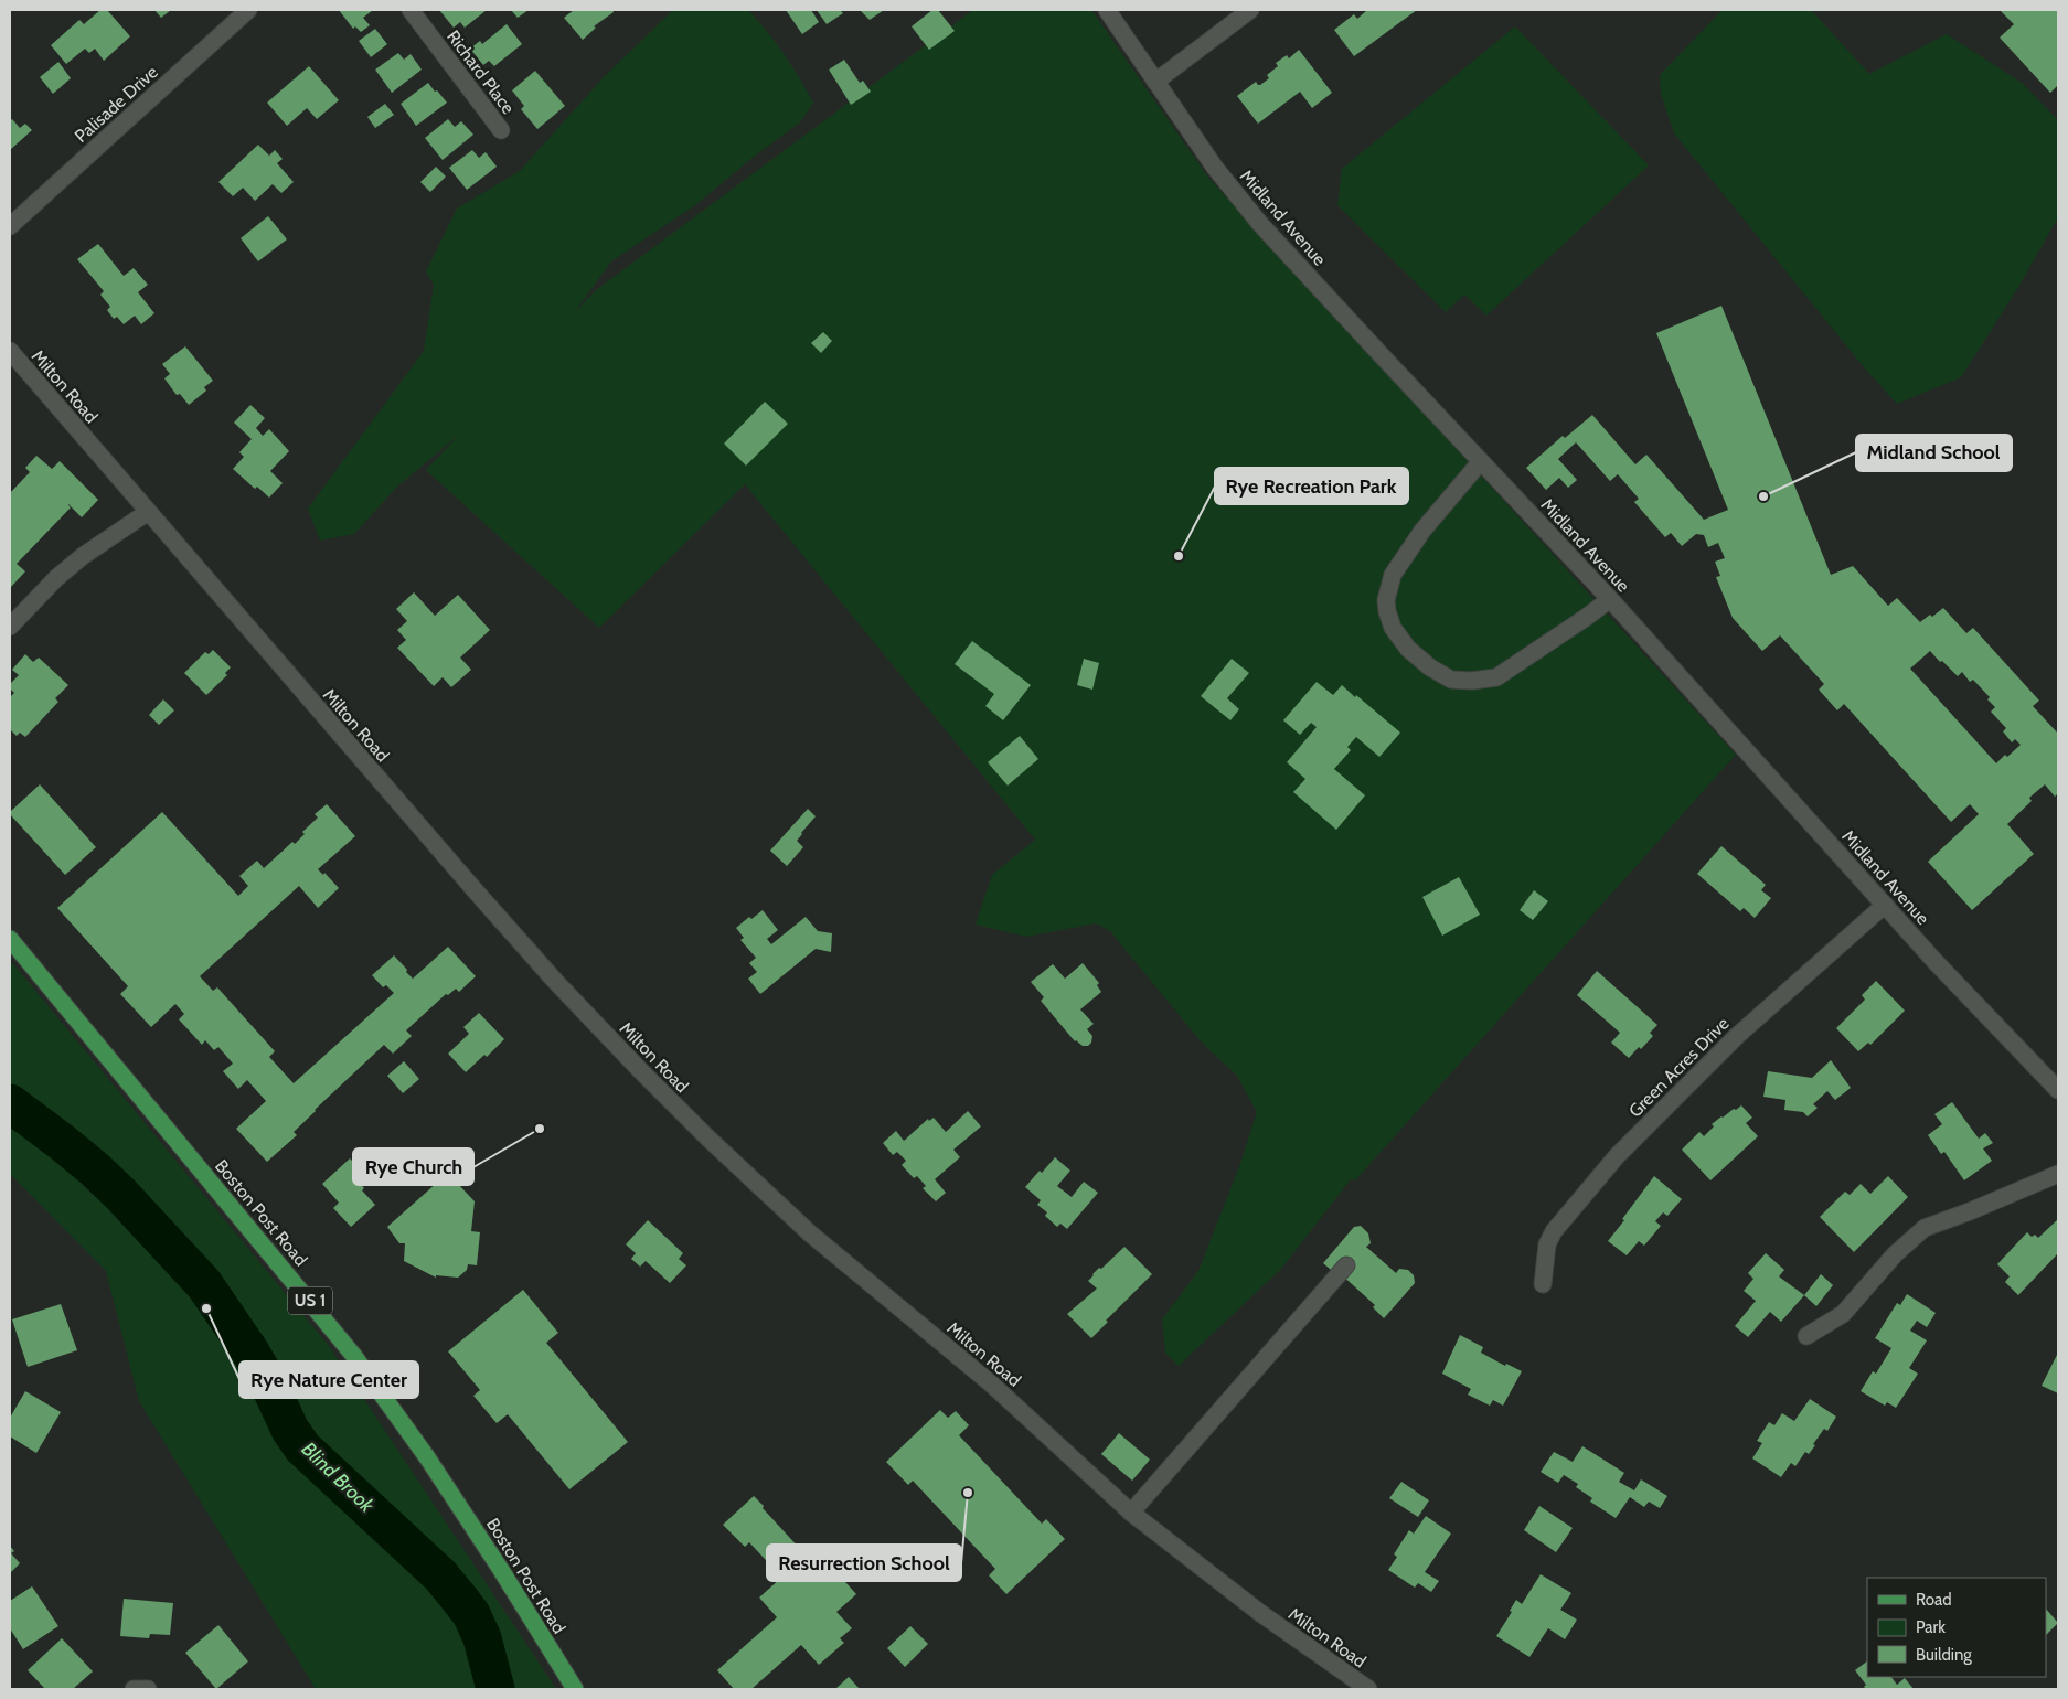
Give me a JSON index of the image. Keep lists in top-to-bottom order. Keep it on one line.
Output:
{"streets":{"main road":["Boston Post Road","US 1"],"street":["Richard Place","Palisade Drive","Midland Avenue","Milton Road","Green Acres Drive"]},"crossings":[["Midland Avenue","Green Acres Drive"]],"water":["Blind Brook"],"places":["Midland School","Rye Recreation Park","Rye Church","Rye Nature Center","Resurrection School"],"legend":["Road","Park","Building"]}
